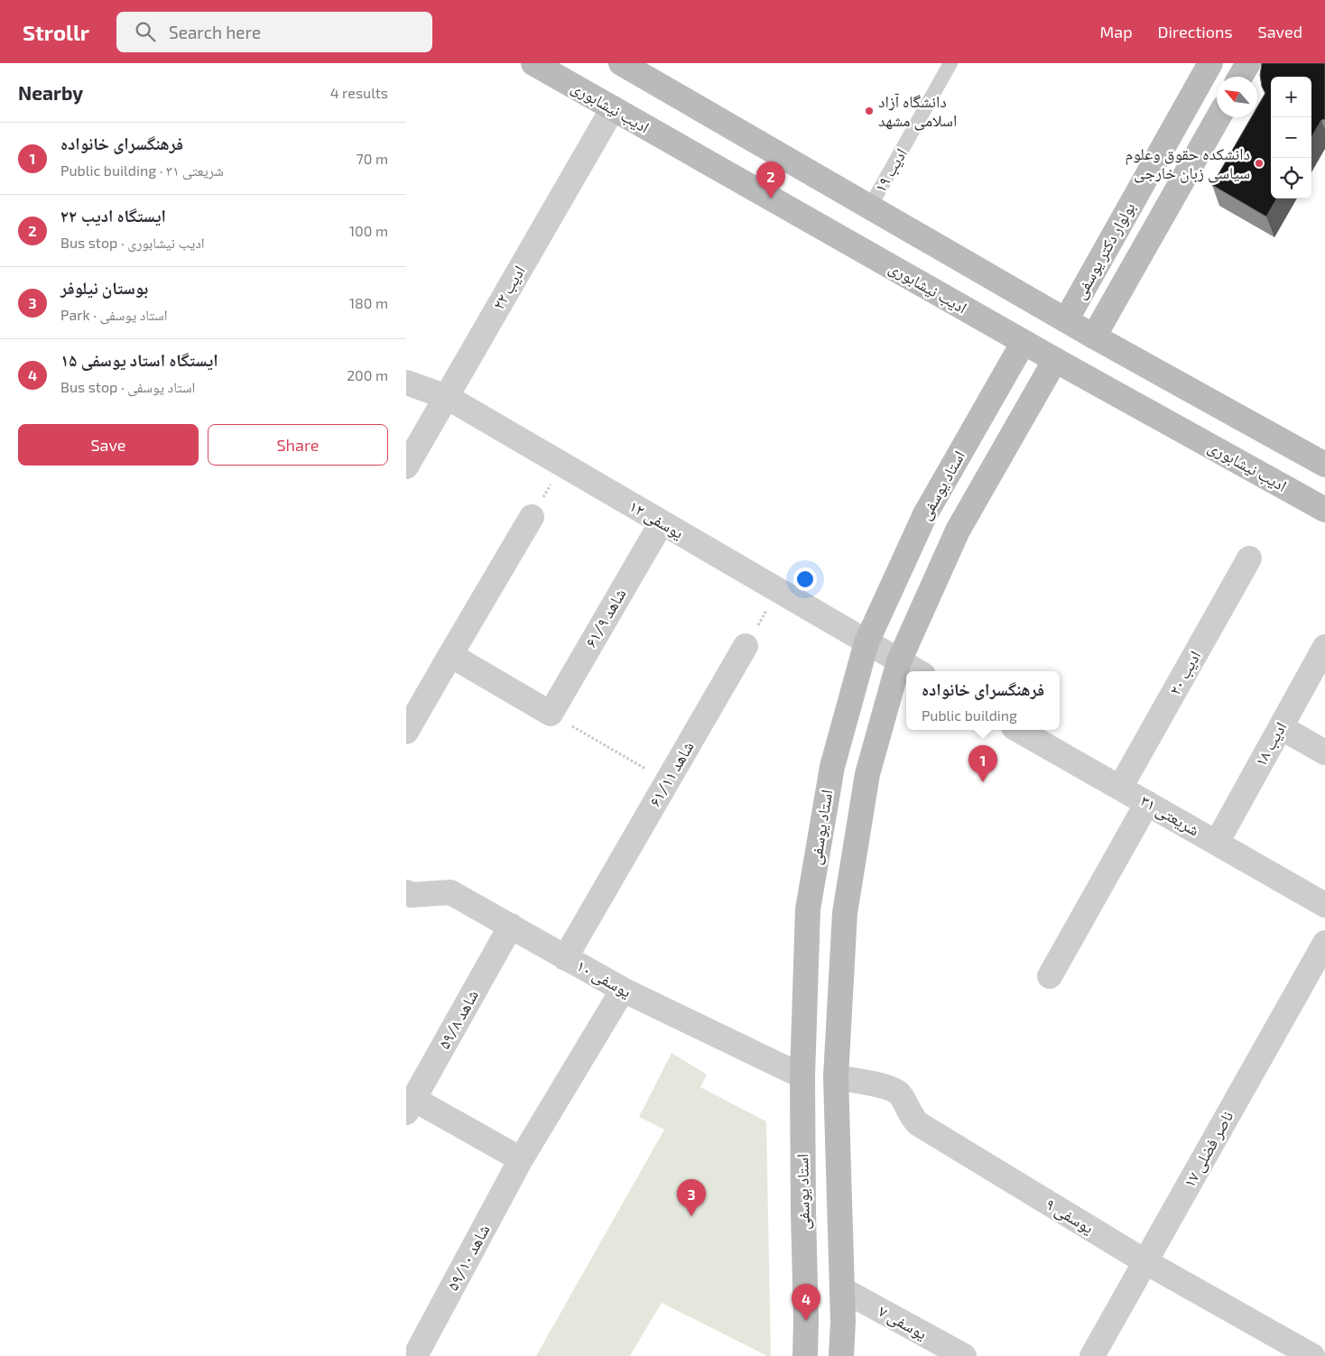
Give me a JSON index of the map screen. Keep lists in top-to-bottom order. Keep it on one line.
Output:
{"streets":{"street":["ادیب نیشابوری","بولوار دکتر یوسفی","ادیب ۲۲","استاد یوسفی","یوسفی ۱۲","شاهد ۶۱/۹","ادیب ۲۰","ادیب ۱۸","شاهد ۶۱/۱۱","شریعتی ۳۱","یوسفی ۱۰","شاهد ۵۹/۸","ناصر فضلی ۱۷","یوسفی ۹","شاهد ۵۹/‍۱۰","یوسفی ۷"],"lane":["ادیب ۱۹"]},"crossings":[["ادیب نیشابوری","ادیب ۲۲"],["ادیب نیشابوری","استاد یوسفی"],["ادیب ۲۲","یوسفی ۱۲"],["استاد یوسفی","یوسفی ۱۲"],["استاد یوسفی","یوسفی ۱۰"],["یوسفی ۱۲","شاهد ۶۱/۹"],["ادیب ۲۰","شریعتی ۳۱"],["ادیب ۱۸","شریعتی ۳۱"],["شاهد ۶۱/۱۱","یوسفی ۱۰"],["یوسفی ۱۰","شاهد ۵۹/۸"],["یوسفی ۱۰","شاهد ۵۹/‍۱۰"],["ناصر فضلی ۱۷","یوسفی ۹"]],"places":["دانشگاه آزاد اسلامی مشهد","دانشکده حقوق وعلوم سیاسی زبان خارجی"],"north":"top left","page":{"header":"Strollr","search":"Search here","nav":["Map","Directions","Saved"],"heading":["Nearby","4 results"],"map_buttons":["+","−"],"list":[{"mark":"1","name":"فرهنگسرای خانواده","note":"Public building · شریعتی ۳۱","value":"70 m"},{"mark":"2","name":"ایستگاه ادیب ۲۲","note":"Bus stop · ادیب نیشابوری","value":"100 m"},{"mark":"3","name":"بوستان نیلوفر","note":"Park · استاد یوسفی","value":"180 m"},{"mark":"4","name":"ایستگاه استاد یوسفی ۱۵","note":"Bus stop · استاد یوسفی","value":"200 m"}],"pins":["2","1","3","4"],"buttons":["Save","Share"],"popup":["فرهنگسرای خانواده","Public building"]}}
